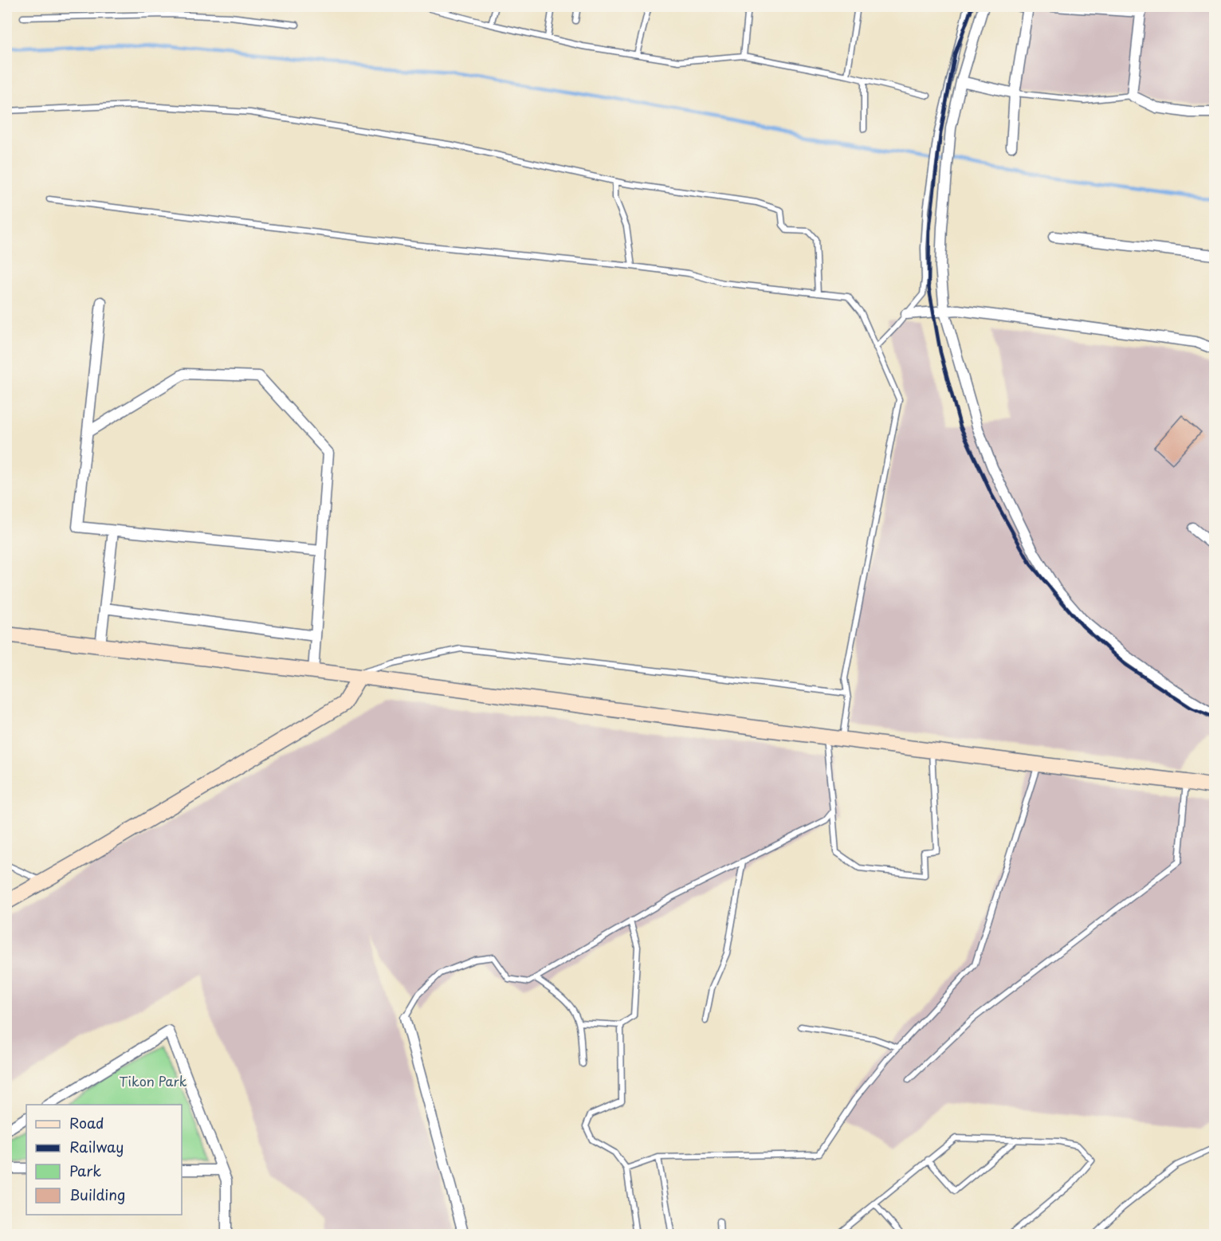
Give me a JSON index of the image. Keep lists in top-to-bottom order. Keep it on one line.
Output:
{"parks":["Tikon Park"],"legend":["Road","Railway","Park","Building"]}
